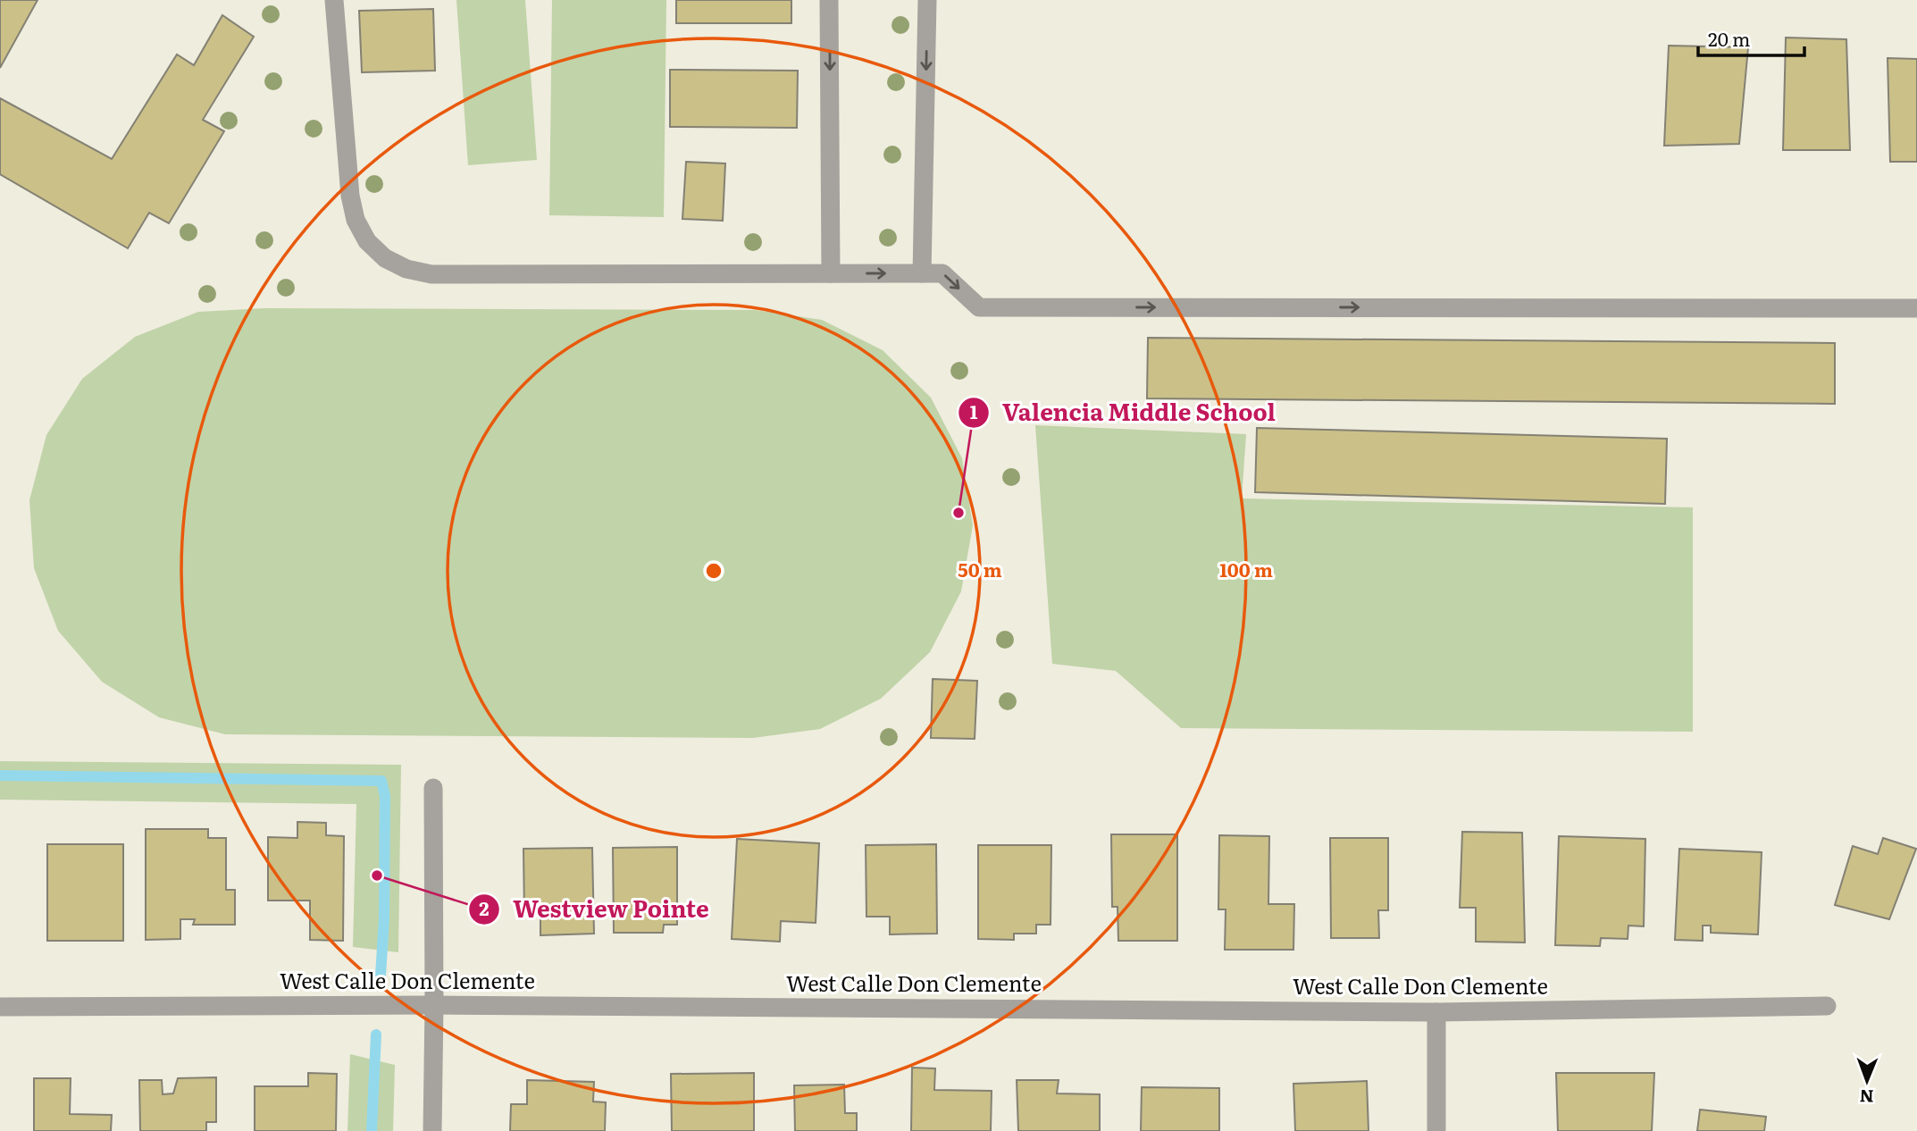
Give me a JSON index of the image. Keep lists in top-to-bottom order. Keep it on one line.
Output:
{"streets":{"street":["West Calle Don Clemente"]},"places":["Valencia Middle School","Westview Pointe"],"scale_bar":"20 m","north":"bottom","rings":["50 m","100 m"]}
